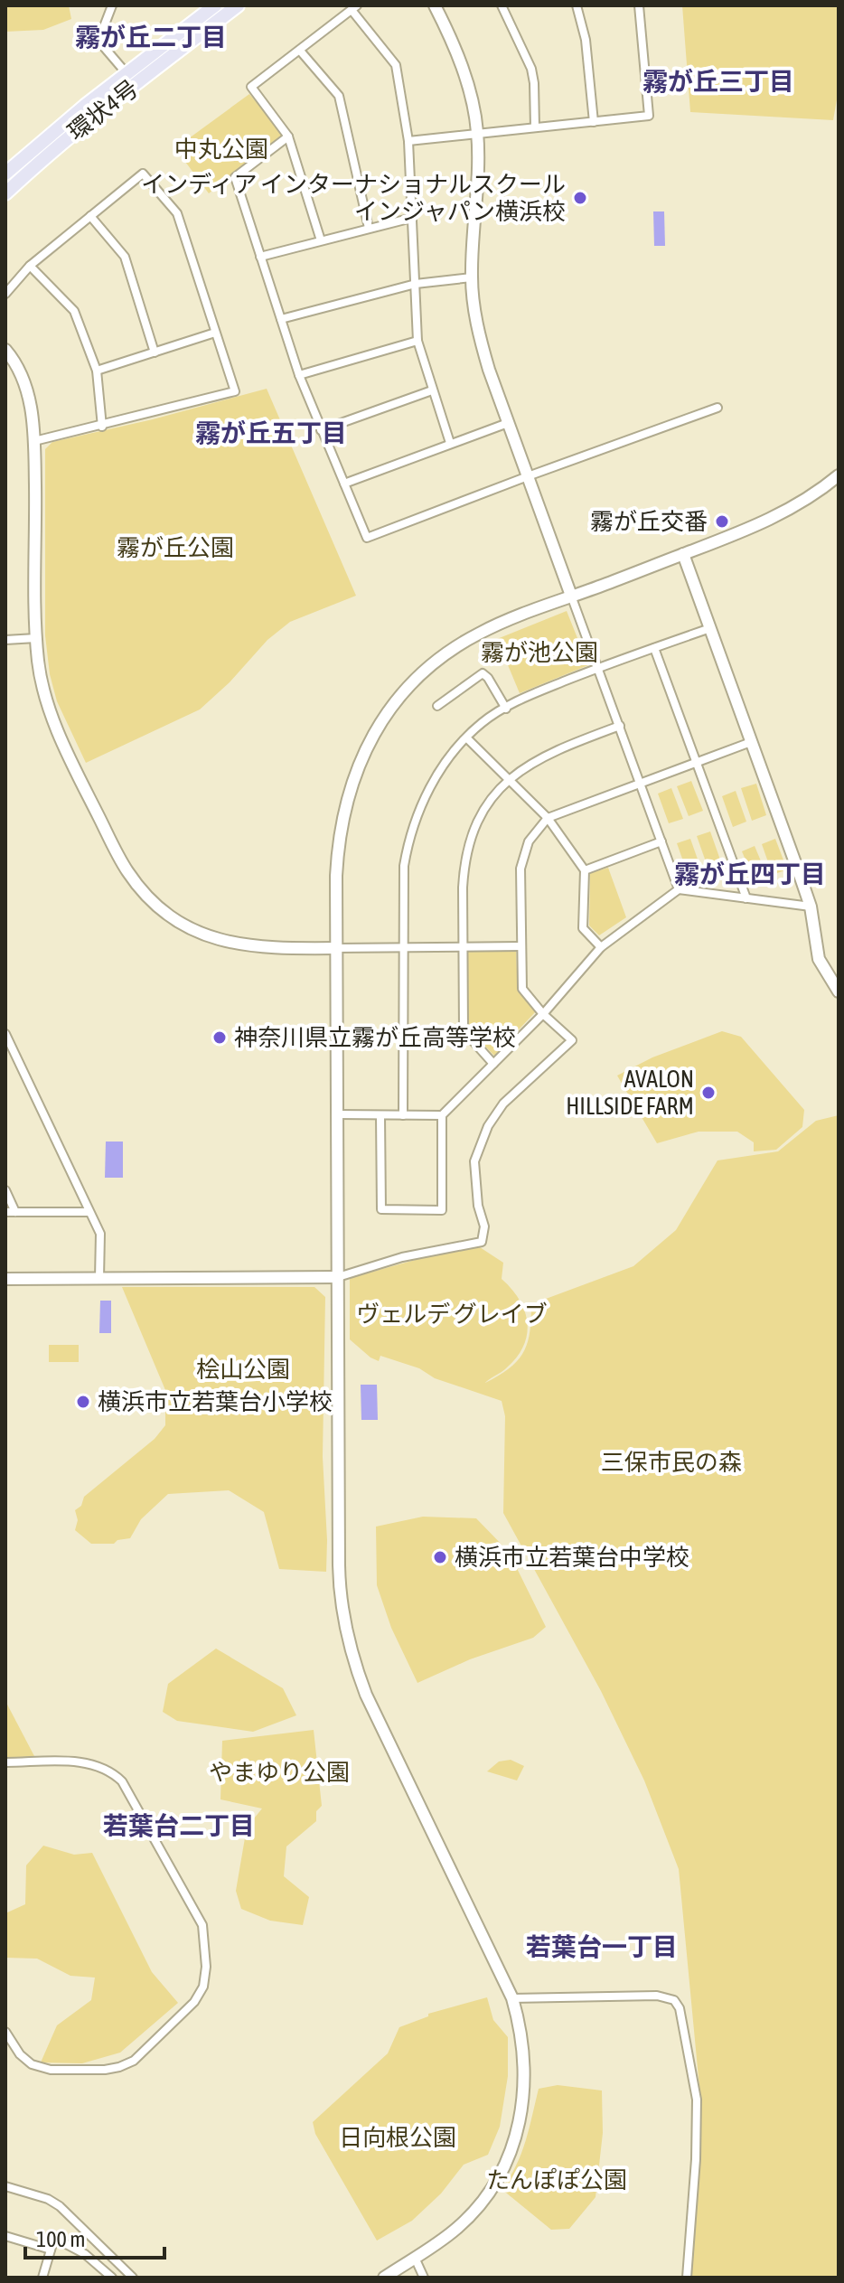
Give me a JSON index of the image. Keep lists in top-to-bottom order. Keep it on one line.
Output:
{"streets":{"main road":["環状4号"]},"districts":["霧が丘二丁目","霧が丘三丁目","霧が丘五丁目","霧が丘四丁目","若葉台二丁目","若葉台一丁目"],"parks":["中丸公園","霧が丘公園","霧が池公園","ヴェルデ グレイブ","桧山公園","三保市民の森","やまゆり公園","日向根公園","たんぽぽ公園"],"places":["インディア インターナショナルスクール インジャパン横浜校","霧が丘交番","神奈川県立霧が丘高等学校","AVALON HILLSIDE FARM","横浜市立若葉台小学校","横浜市立若葉台中学校"],"scale_bar":"100 m"}
